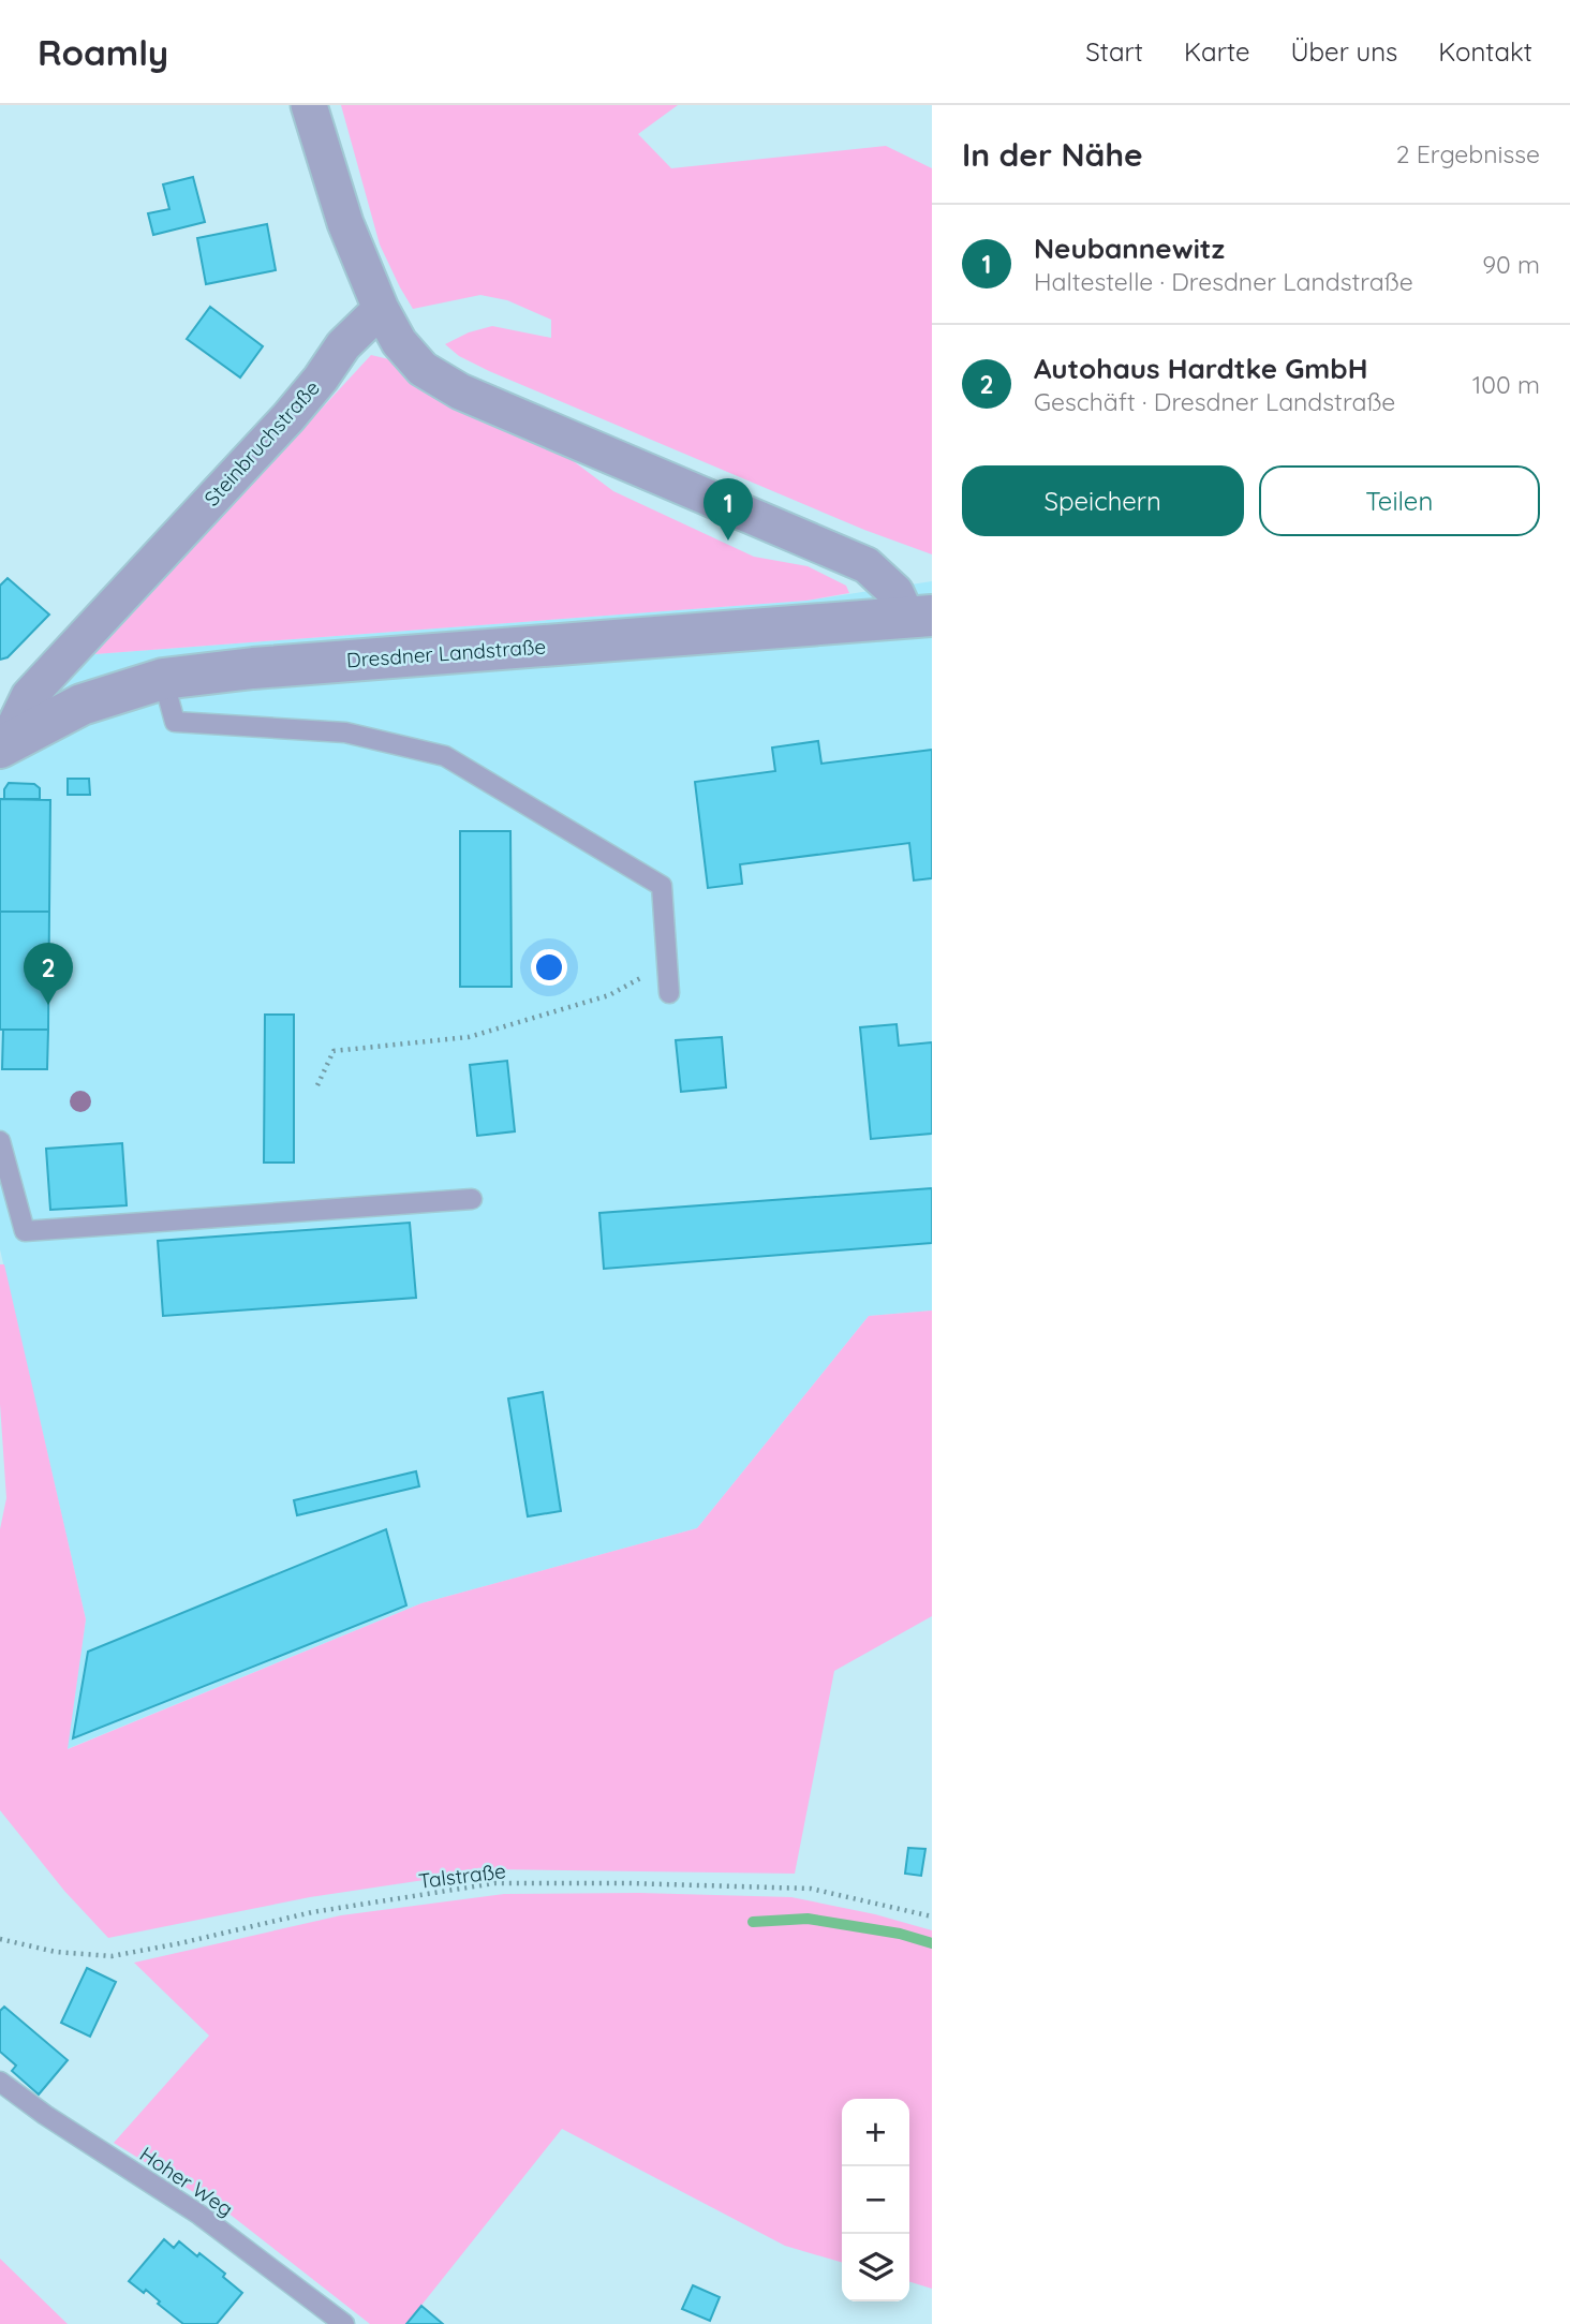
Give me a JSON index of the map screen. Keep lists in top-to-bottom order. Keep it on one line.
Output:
{"streets":{"street":["Steinbruchstraße","Dresdner Landstraße"],"lane":["Hoher Weg"],"path":["Talstraße"]},"crossings":[["Steinbruchstraße","Dresdner Landstraße"]],"page":{"header":"Roamly","nav":["Start","Karte","Über uns","Kontakt"],"heading":["In der Nähe","2 Ergebnisse"],"list":[{"mark":"1","name":"Neubannewitz","note":"Haltestelle · Dresdner Landstraße","value":"90 m"},{"mark":"2","name":"Autohaus Hardtke GmbH","note":"Geschäft · Dresdner Landstraße","value":"100 m"}],"buttons":["Speichern","Teilen"],"pins":["1","2"],"map_buttons":["+","−"]}}
